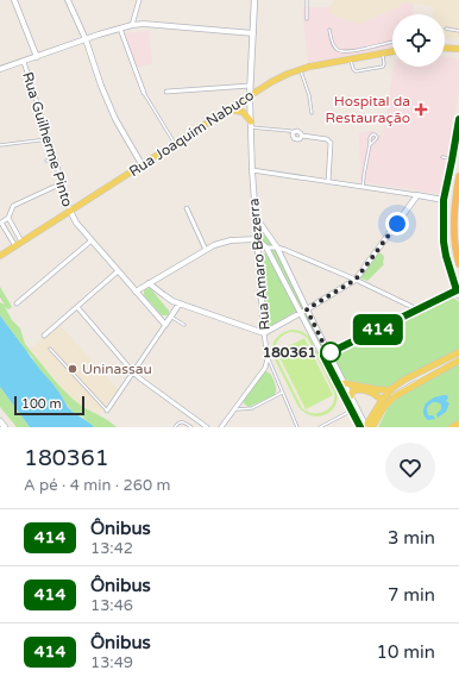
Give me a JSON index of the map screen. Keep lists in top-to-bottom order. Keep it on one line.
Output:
{"streets":{"main road":["Rua Joaquim Nabuco"],"street":["Rua Guilherme Pinto","Rua Amaro Bezerra"]},"crossings":[["Rua Joaquim Nabuco","Rua Guilherme Pinto"],["Rua Joaquim Nabuco","Rua Amaro Bezerra"]],"places":{"health":["Hospital da Restauração"],"other":["180361","Uninassau"]},"lines":["bus line 414"],"scale_bar":"100 m","page":{"on_map":"414","scale":"100 m","heading":["180361","A pé · 4 min · 260 m"],"list":[{"mark":"414","name":"Ônibus","note":"13:42","value":"3 min"},{"mark":"414","name":"Ônibus","note":"13:46","value":"7 min"},{"mark":"414","name":"Ônibus","note":"13:49","value":"10 min"}]}}
